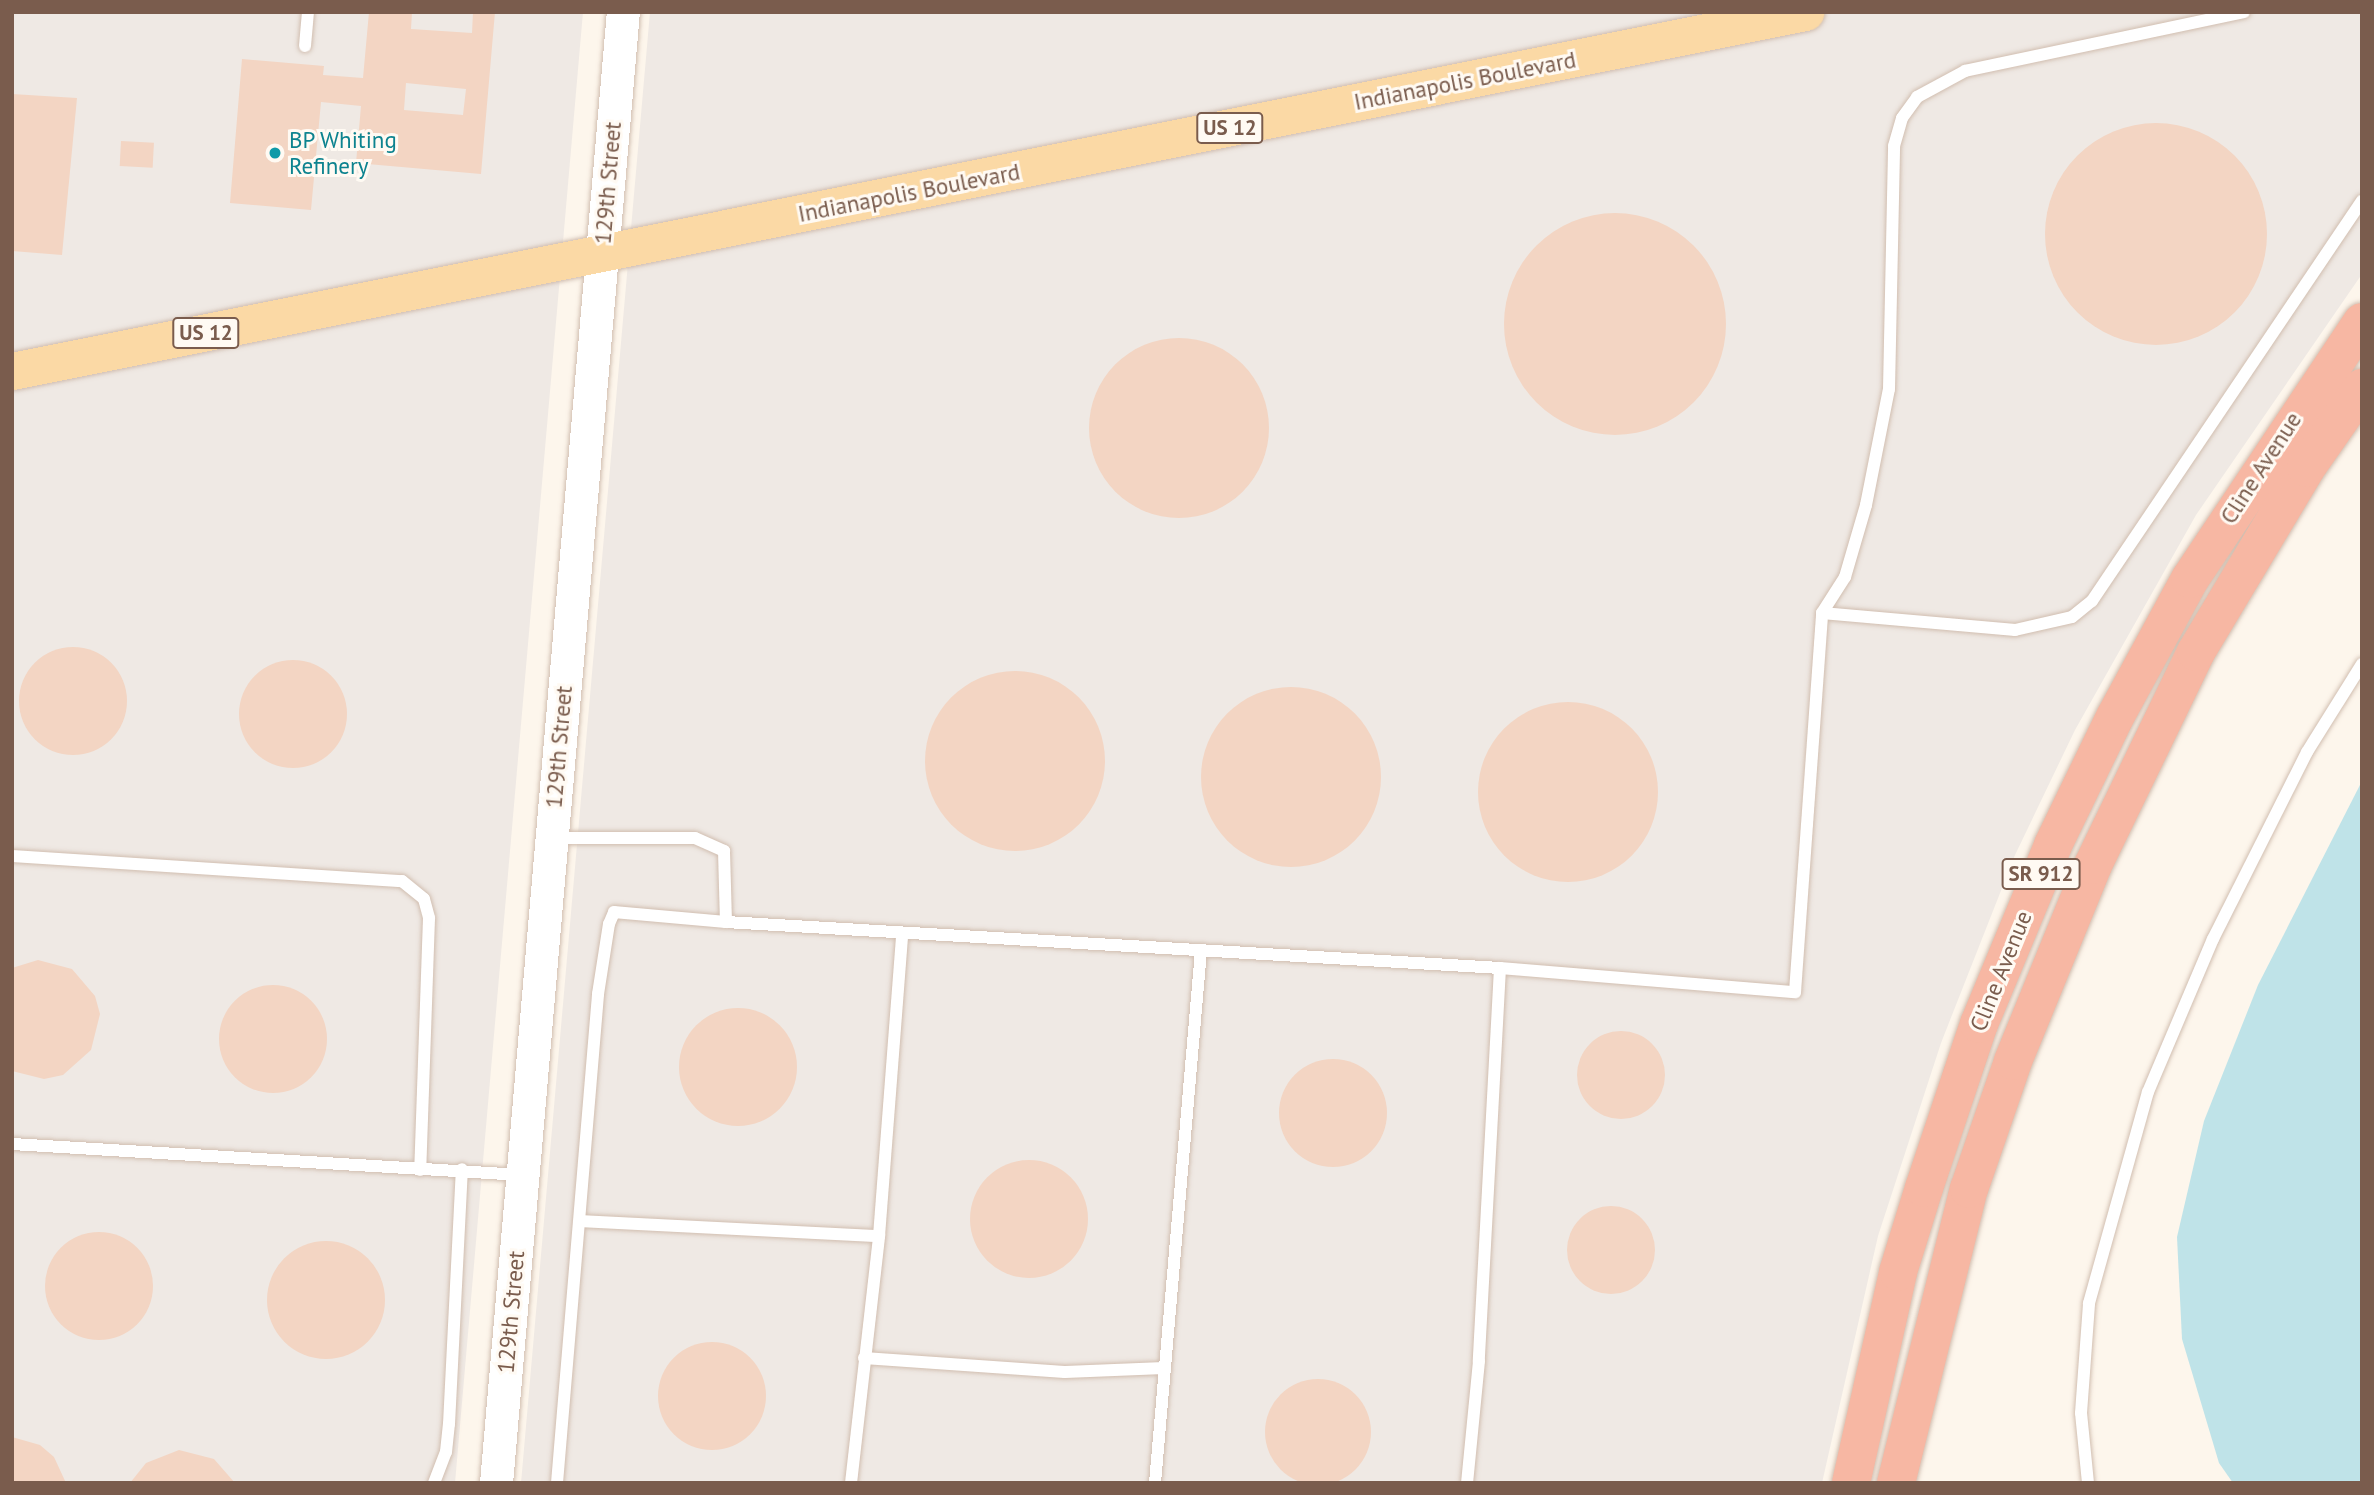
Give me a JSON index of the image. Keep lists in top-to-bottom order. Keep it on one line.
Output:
{"streets":{"highway":["Cline Avenue","SR 912"],"main road":["Indianapolis Boulevard","US 12","129th Street"]},"crossings":[["Indianapolis Boulevard","129th Street"]],"places":["BP Whiting Refinery"]}
